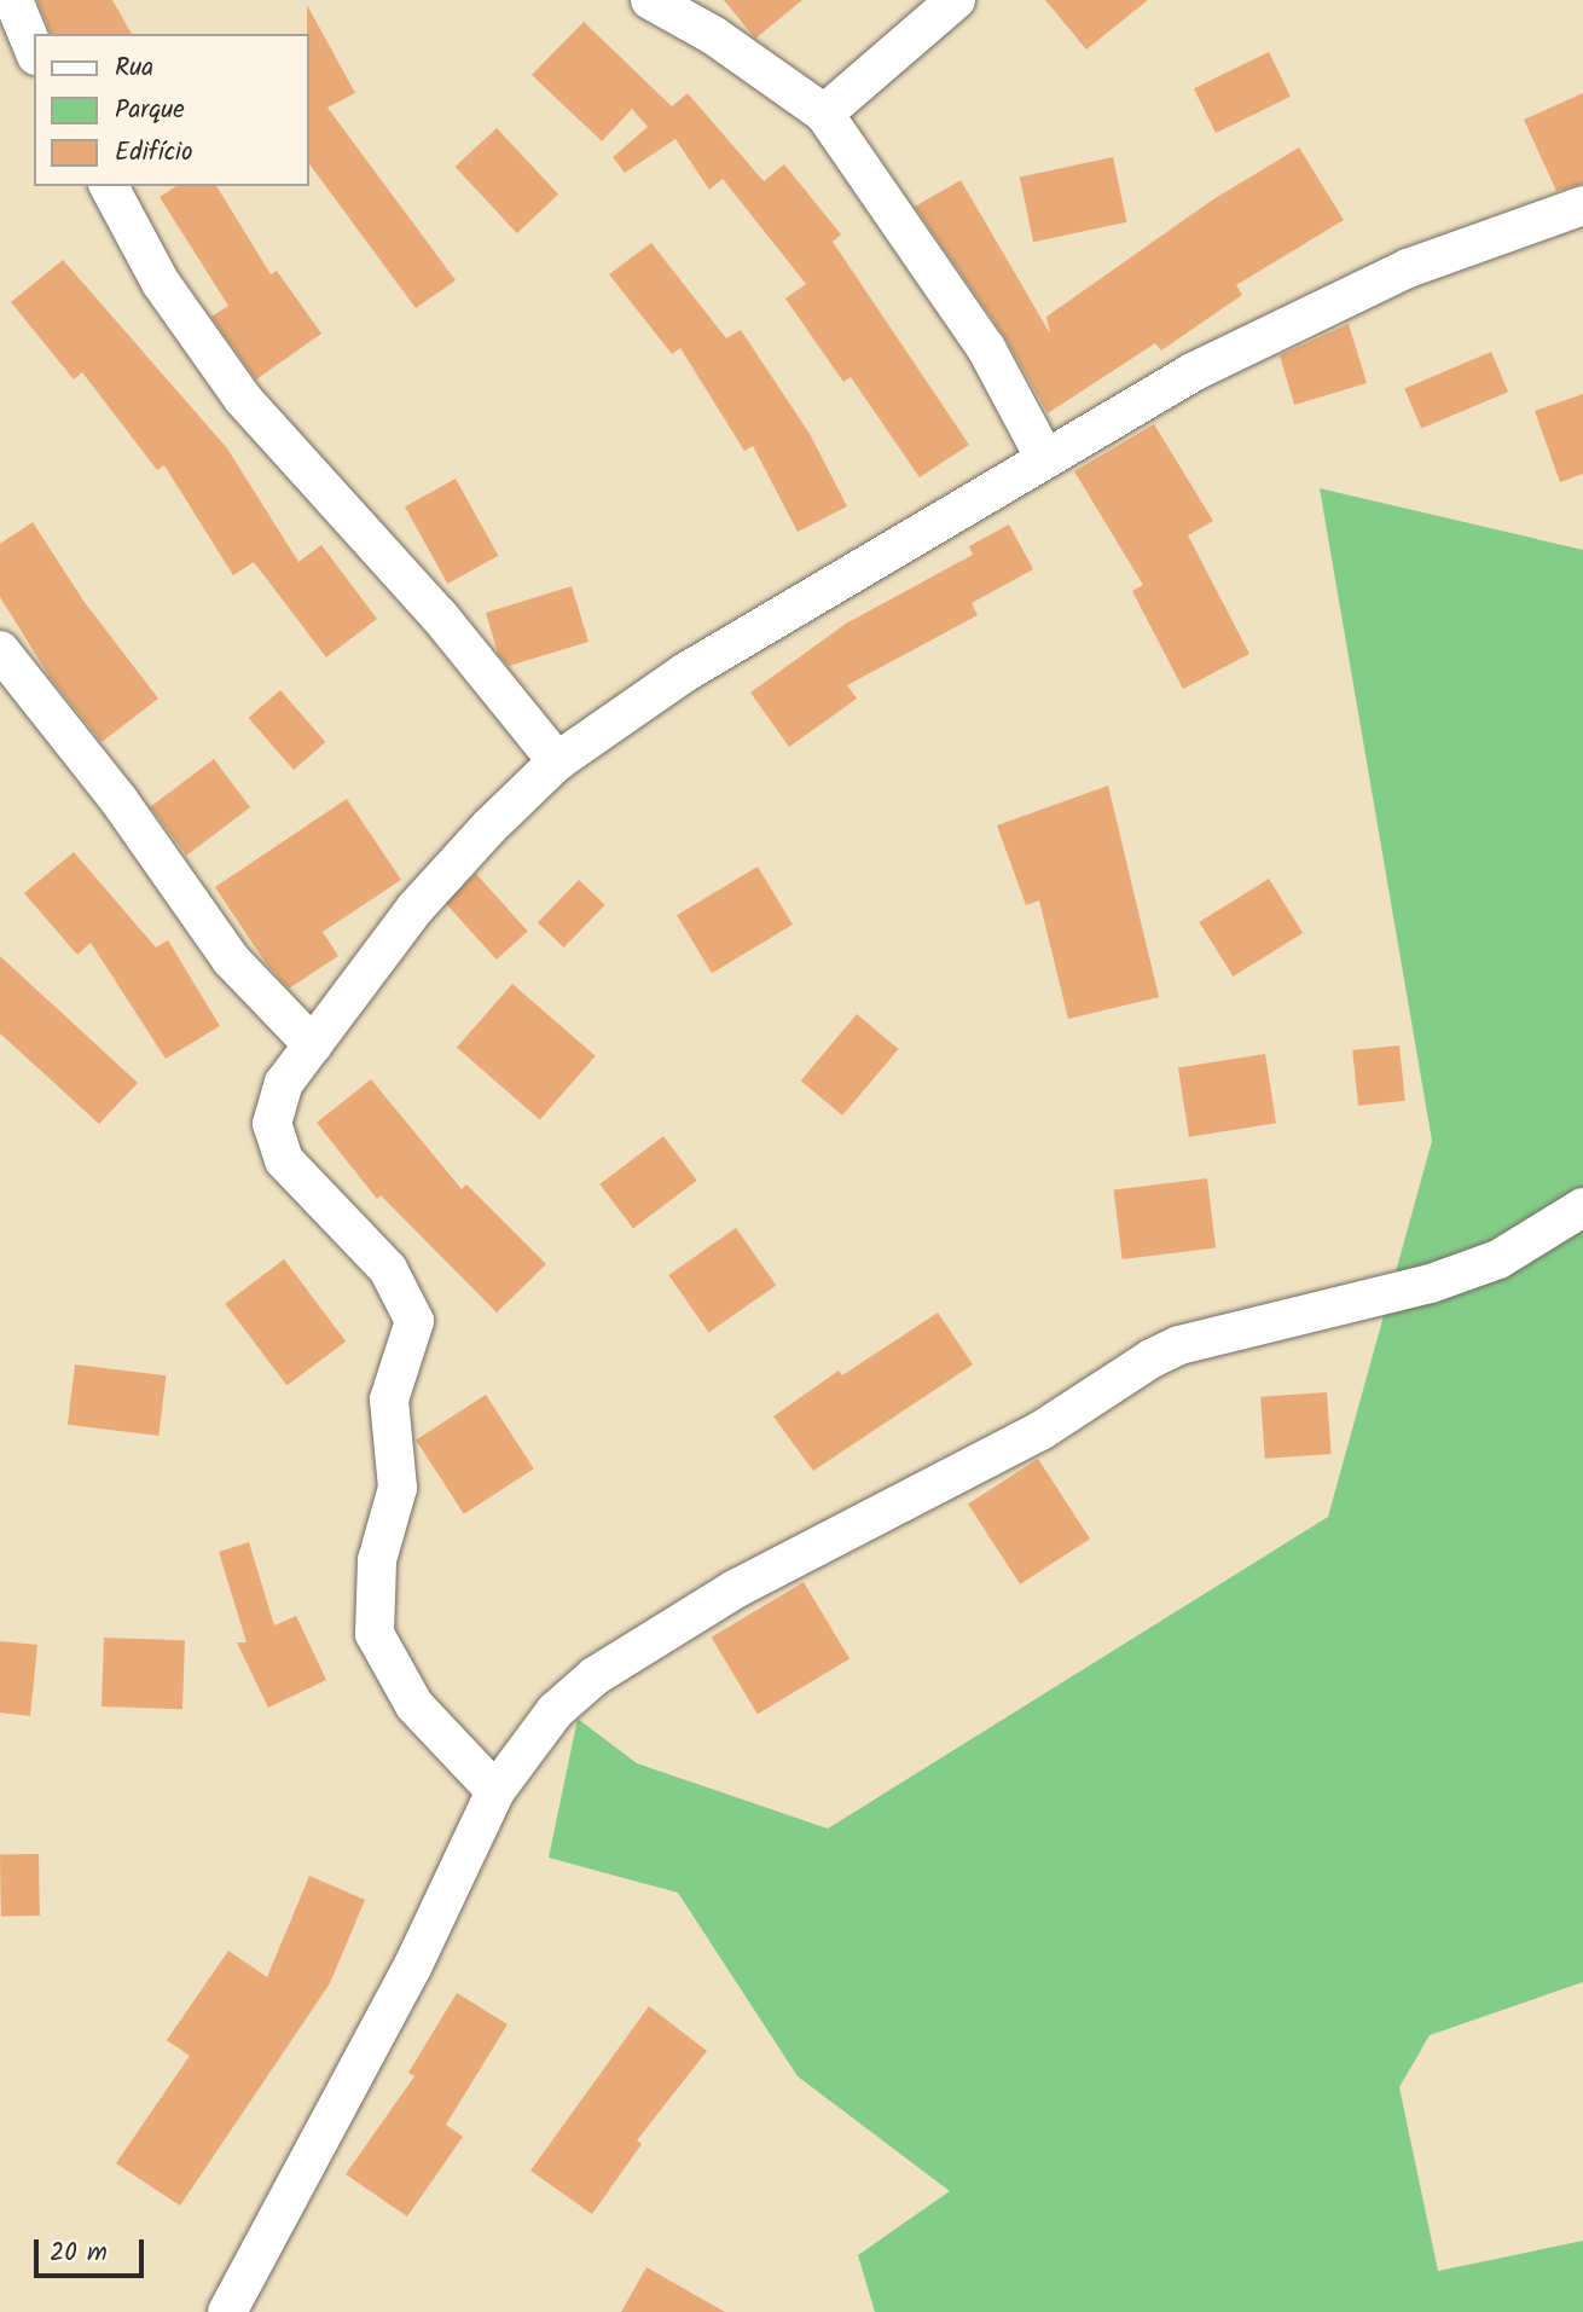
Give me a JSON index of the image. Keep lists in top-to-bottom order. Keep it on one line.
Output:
{"legend":["Rua","Parque","Edifício"],"scale_bar":"20 m"}
